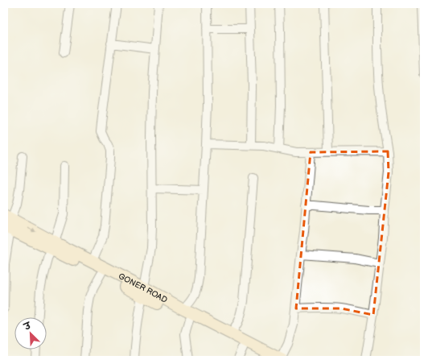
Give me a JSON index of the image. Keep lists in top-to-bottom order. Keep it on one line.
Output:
{"streets":{"street":["GONER ROAD"]},"north":"top left"}
